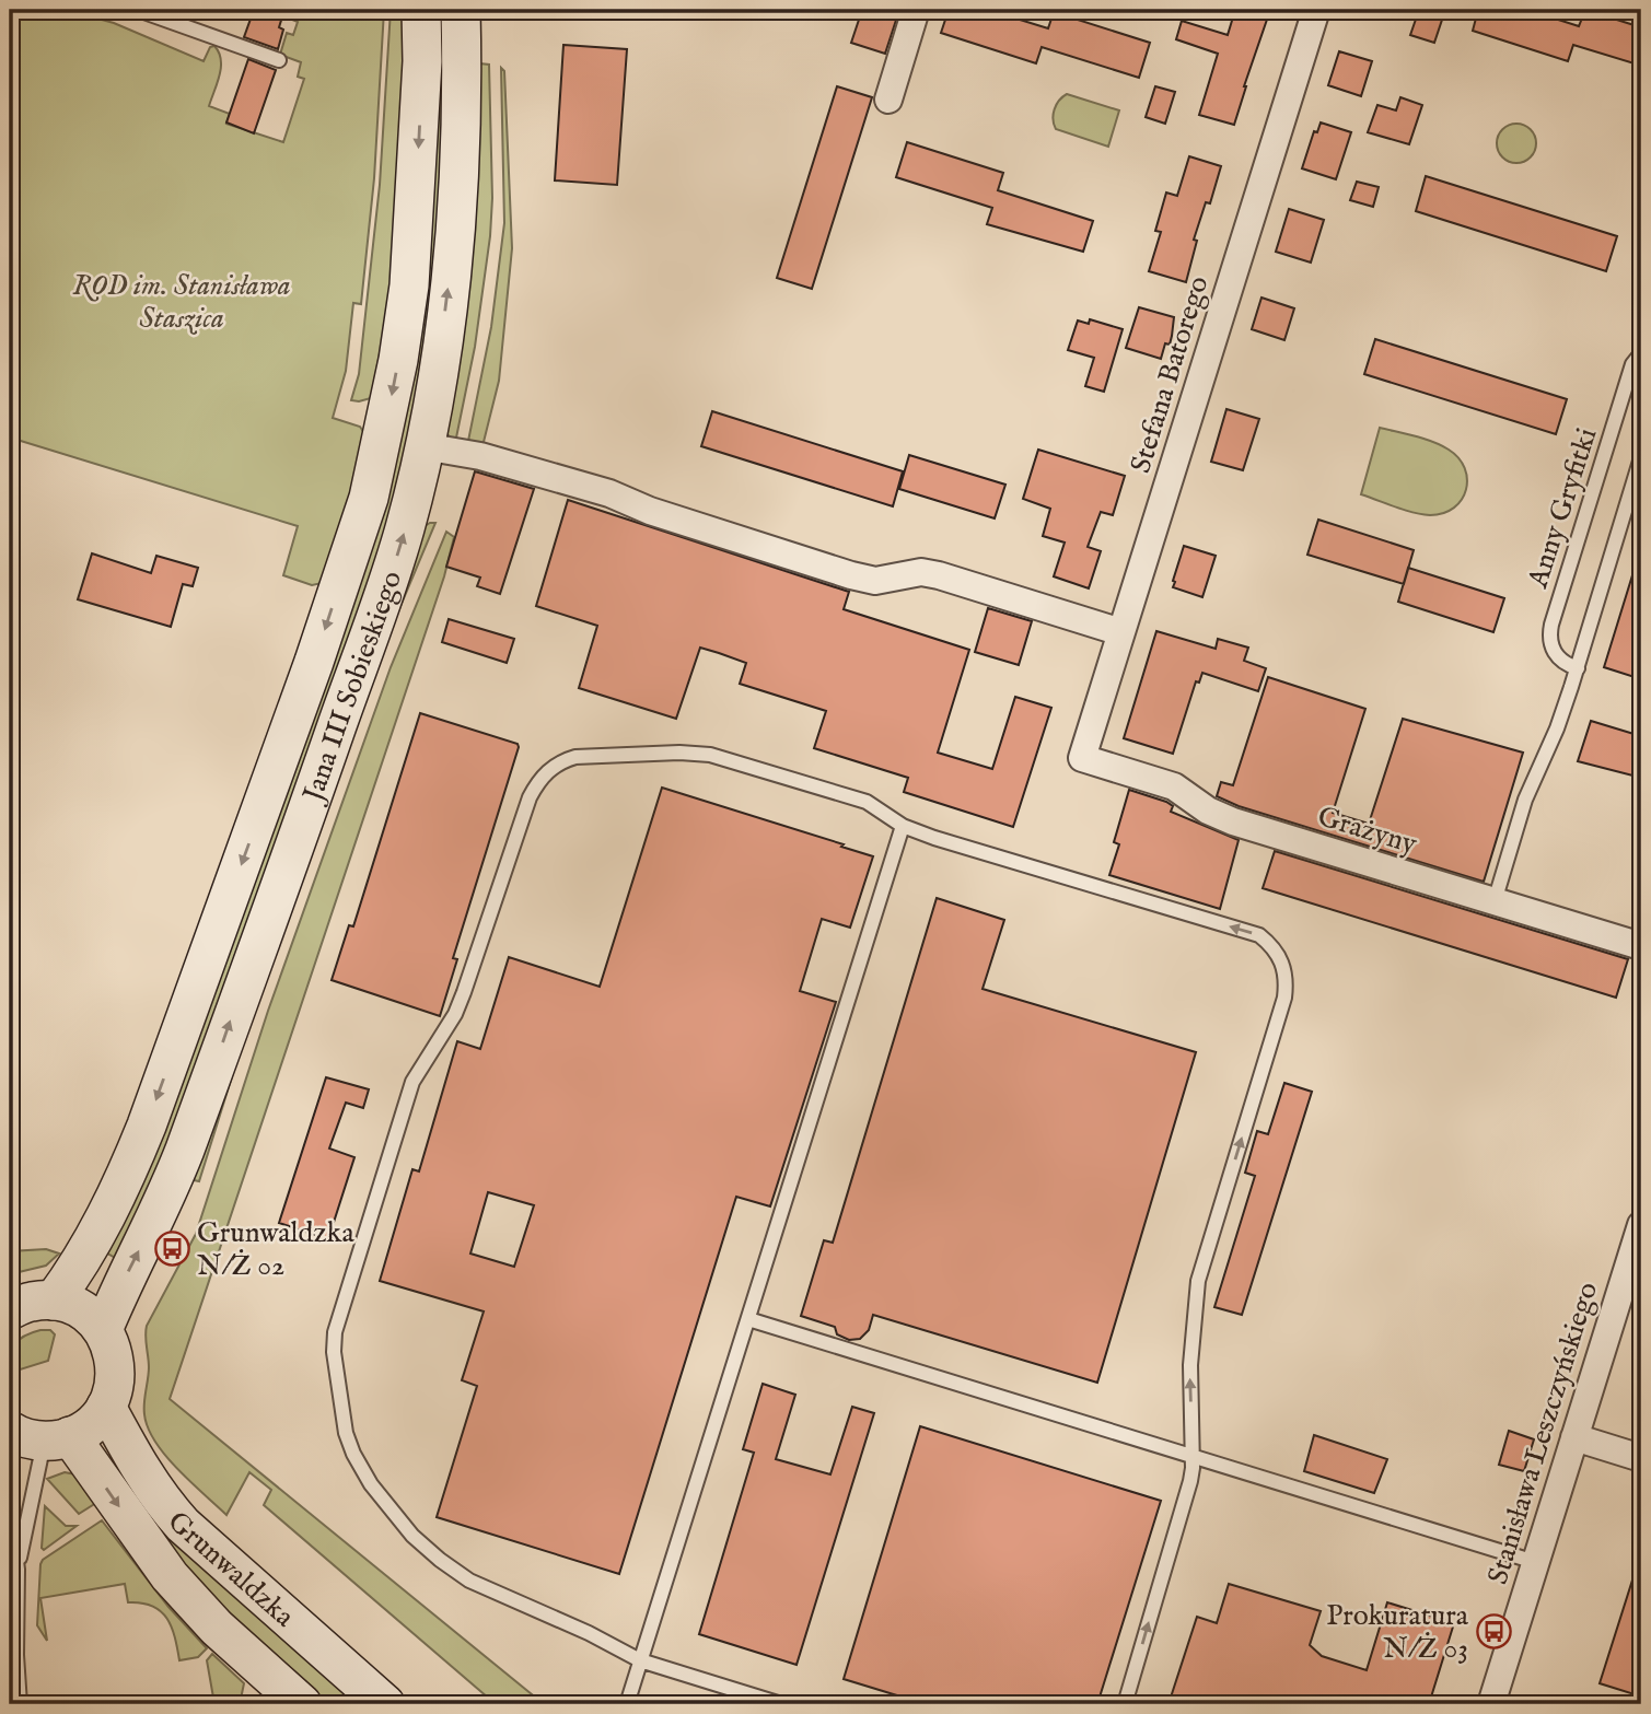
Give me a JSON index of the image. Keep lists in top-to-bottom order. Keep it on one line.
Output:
{"streets":{"street":["Stefana Batorego","Jana III Sobieskiego","Grażyny","Stanisława Leszczyńskiego","Grunwaldzka"],"lane":["Anny Gryfitki"]},"crossings":[["Stefana Batorego","Grażyny"]],"parks":["ROD im. Stanisława Staszica"],"places":{"bus stop":["Grunwaldzka N/Ż 02","Prokuratura N/Ż 03"]}}
